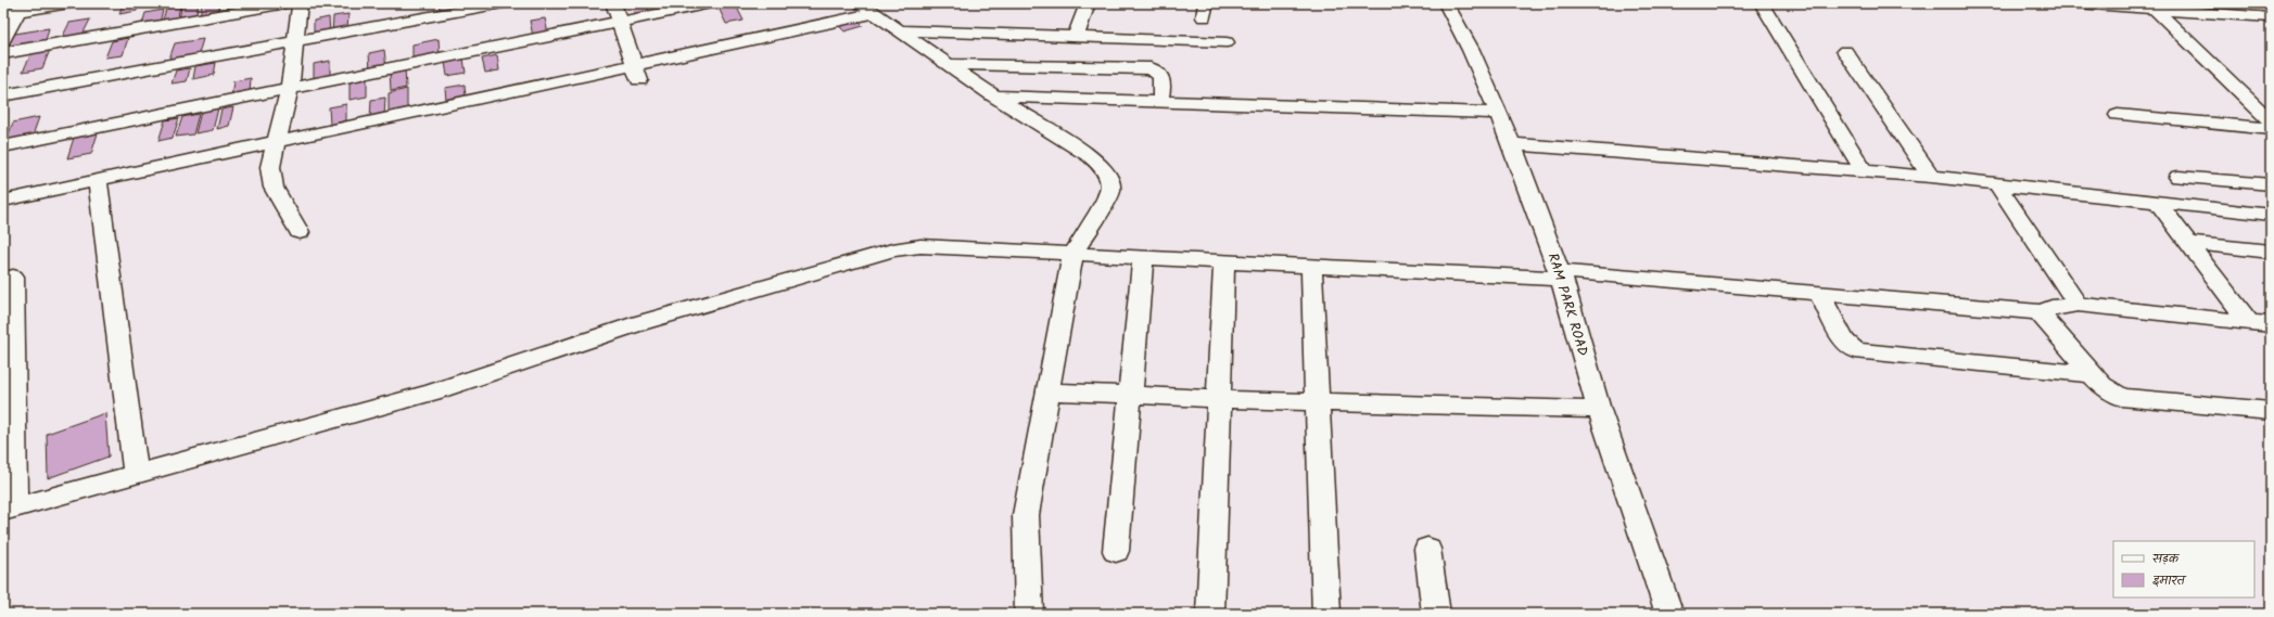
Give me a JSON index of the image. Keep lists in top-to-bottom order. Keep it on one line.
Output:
{"streets":{"street":["RAM PARK ROAD"]},"legend":["सड़क","इमारत"]}
